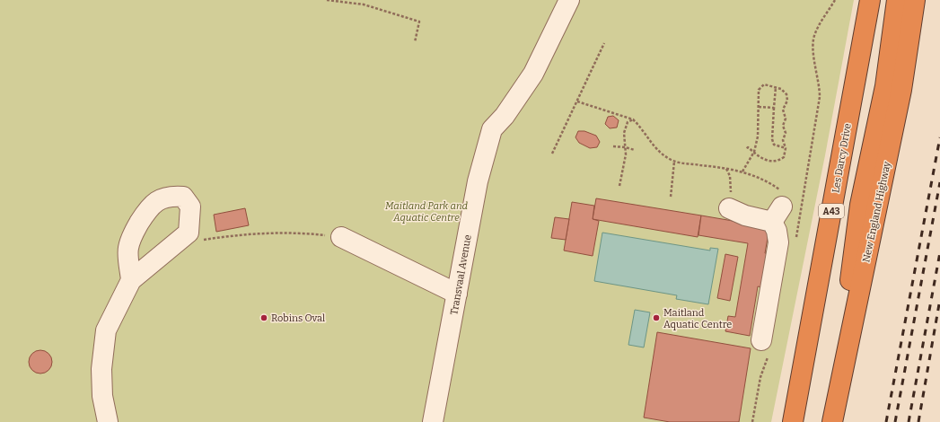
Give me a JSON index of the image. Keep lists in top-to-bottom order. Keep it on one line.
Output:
{"streets":{"highway":["Les Darcy Drive","A43","New England Highway"],"lane":["Transvaal Avenue"]},"crossings":[["A43","New England Highway"]],"parks":["Maitland Park and Aquatic Centre"],"places":["Robins Oval","Maitland Aquatic Centre"]}
